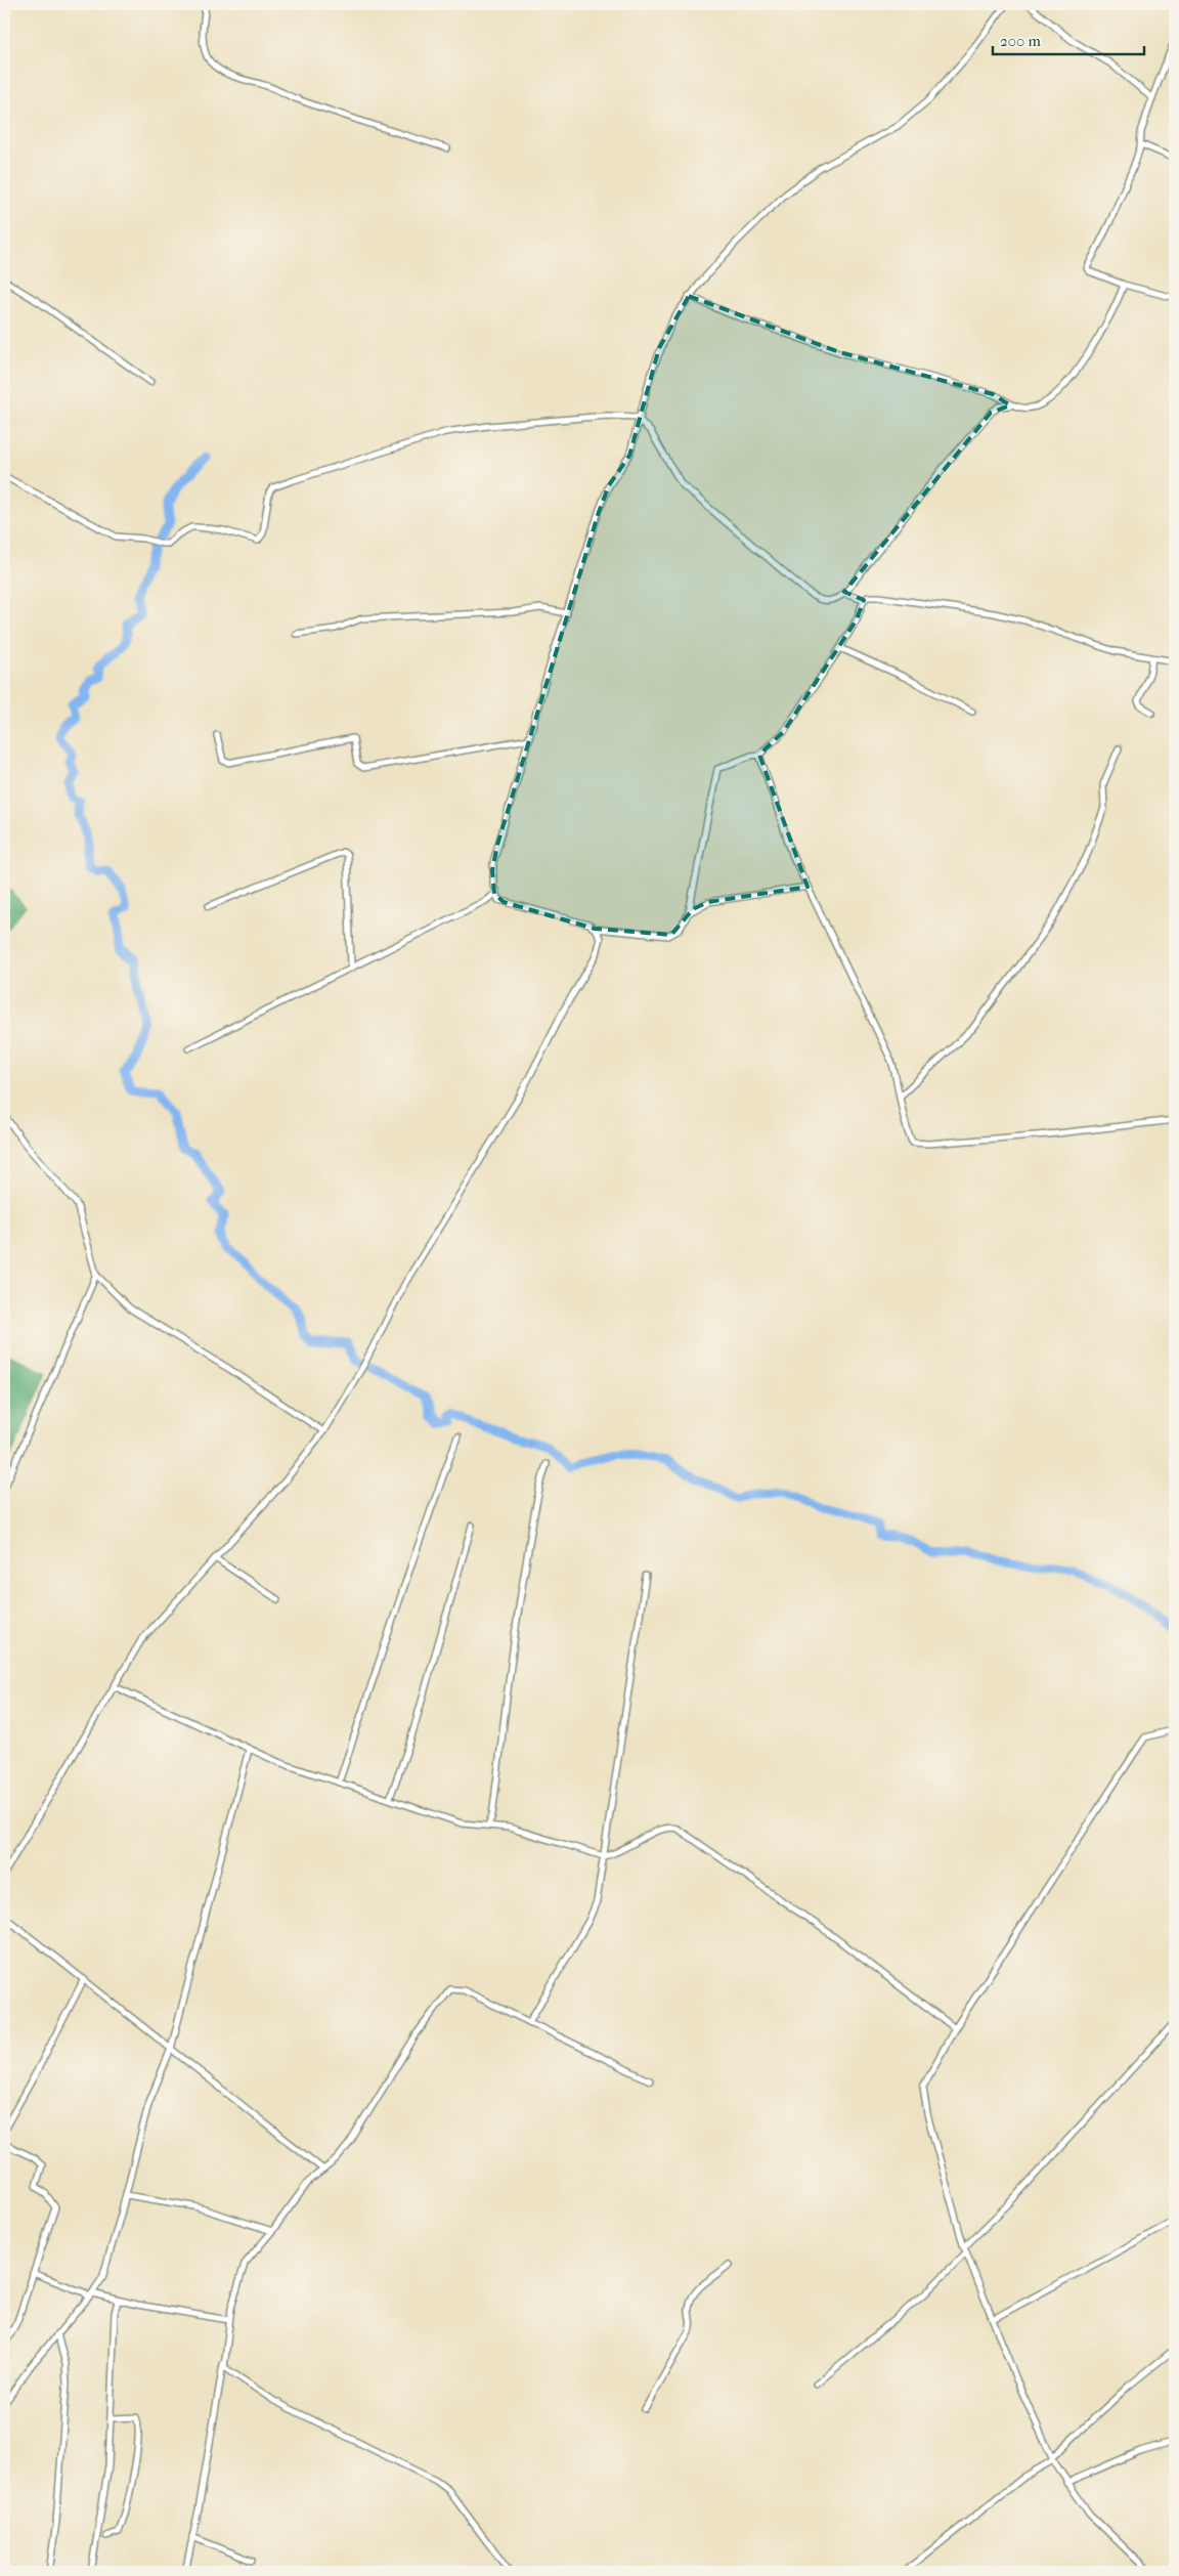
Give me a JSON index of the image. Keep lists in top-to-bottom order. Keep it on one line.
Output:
{"scale_bar":"200 m"}
